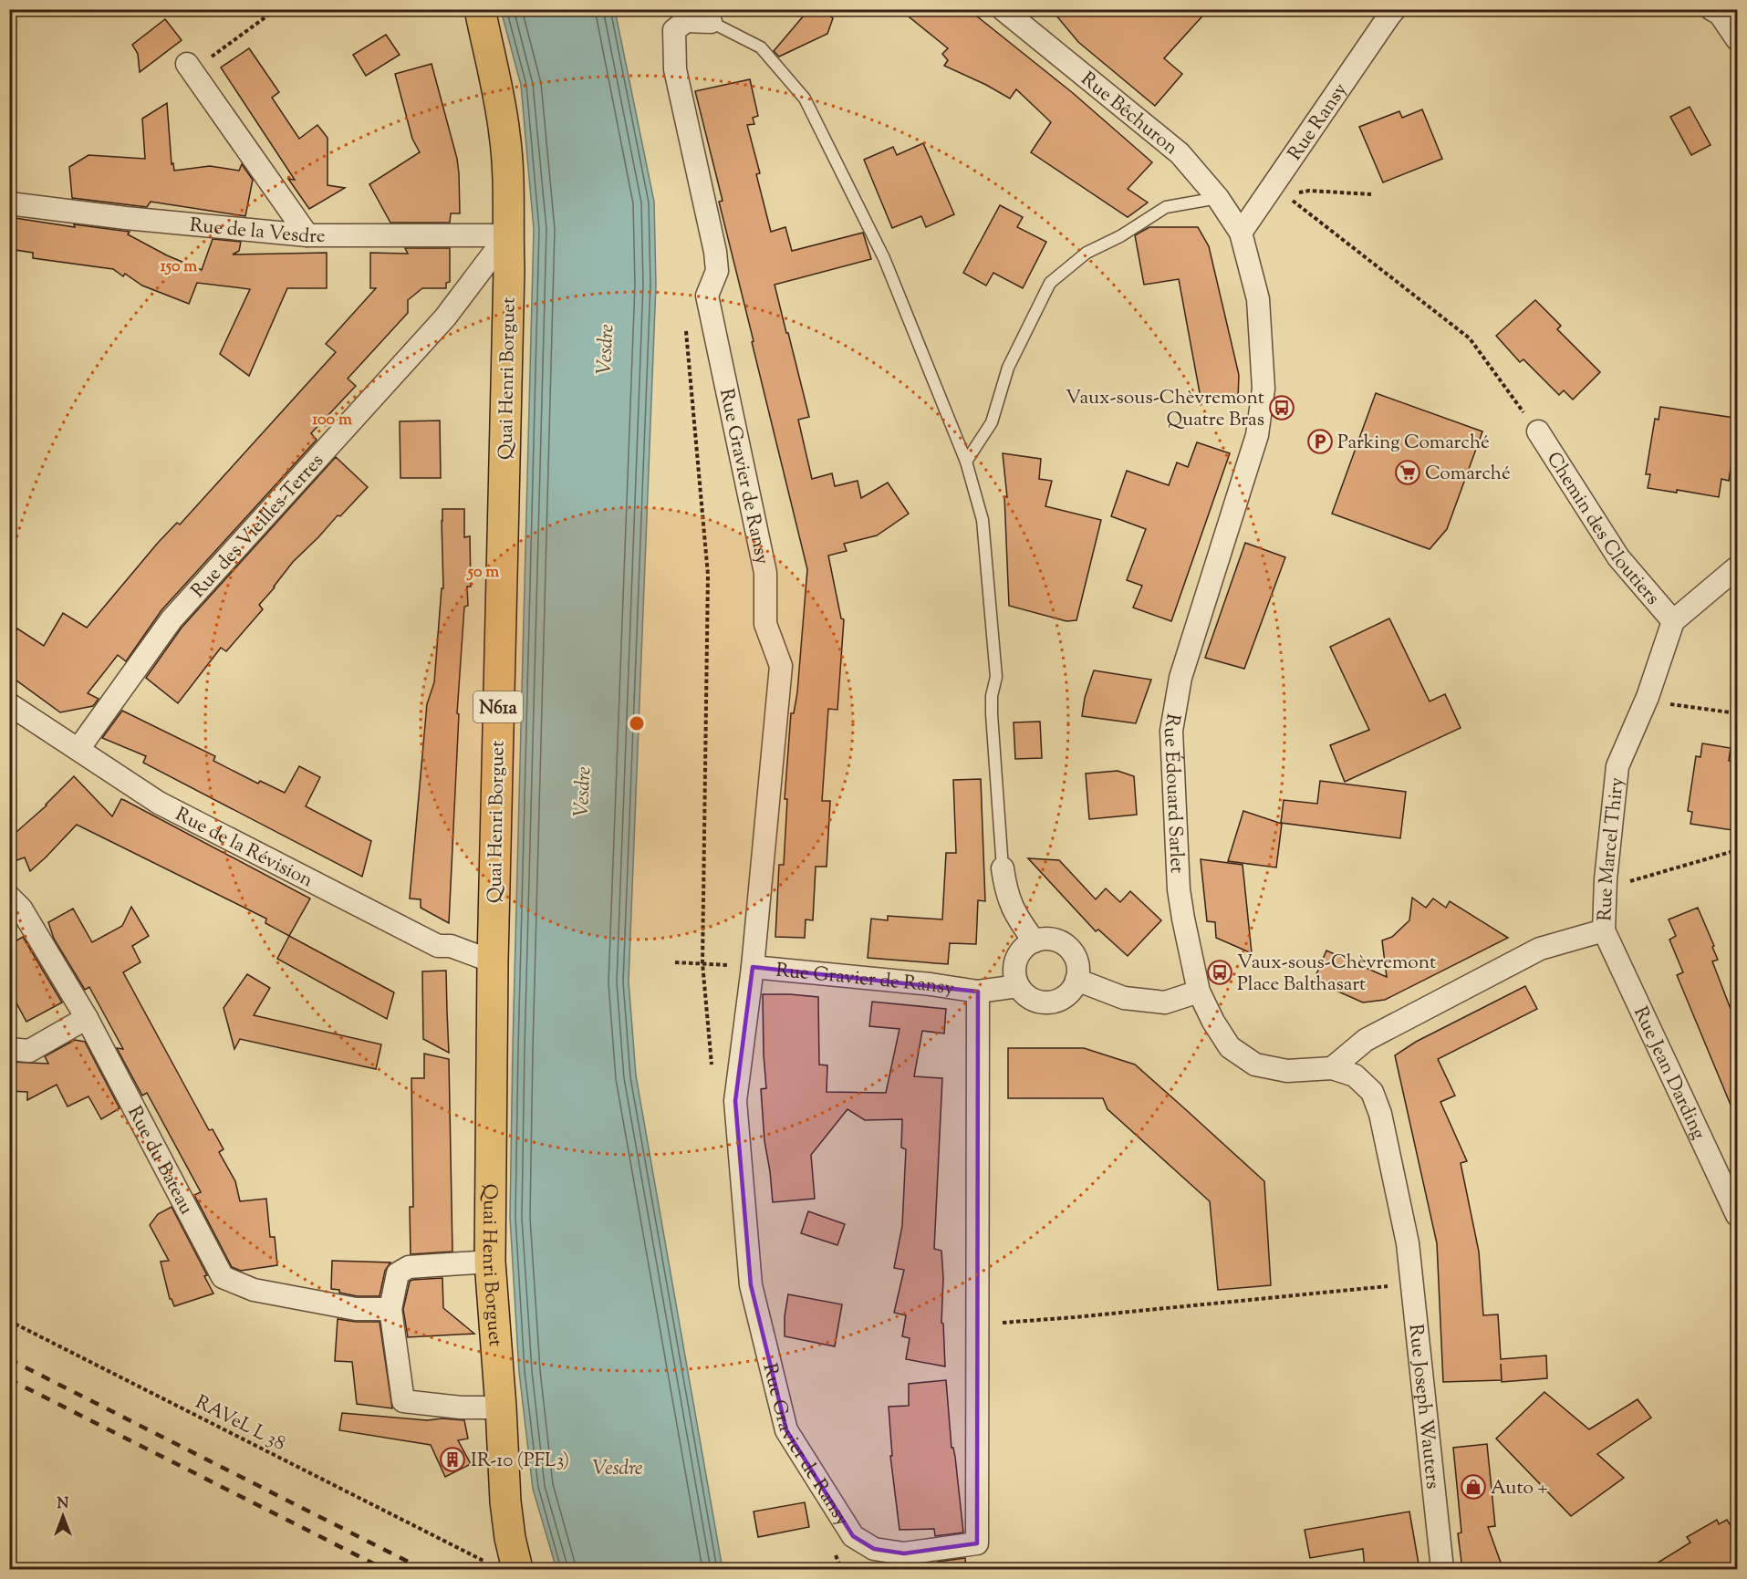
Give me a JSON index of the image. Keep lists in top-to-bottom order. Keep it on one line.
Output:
{"streets":{"main road":["Quai Henri Borguet","N61a"],"street":["Rue Bêchuron","Rue Ransy","Rue de la Vesdre","Rue Gravier de Ransy","Rue des Vieilles-Terres","Chemin des Cloutiers","Rue Édouard Sarlet","Rue de la Révision","Rue Marcel Thiry","Rue Jean Darding","Rue du Bateau","Rue Joseph Wauters"],"path":["RAVeL L 38"]},"crossings":[["Rue Bêchuron","Rue Ransy"],["Rue Bêchuron","Rue Édouard Sarlet"],["Rue Ransy","Rue Édouard Sarlet"],["Rue de la Vesdre","Quai Henri Borguet"],["Rue de la Vesdre","Rue des Vieilles-Terres"],["Quai Henri Borguet","Rue des Vieilles-Terres"],["Quai Henri Borguet","Rue de la Révision"],["Quai Henri Borguet","RAVeL L 38"],["Rue des Vieilles-Terres","Rue de la Révision"],["Chemin des Cloutiers","Rue Marcel Thiry"],["Rue Édouard Sarlet","Rue Marcel Thiry"],["Rue Édouard Sarlet","Rue Joseph Wauters"],["Rue Marcel Thiry","Rue Jean Darding"]],"water":["Vesdre"],"places":{"bus stop":["Vaux-sous-Chèvremont Quatre Bras","Vaux-sous-Chèvremont Place Balthasart"],"parking":["Parking Comarché"],"supermarket":["Comarché"],"building":["IR-10 (PFL3)"],"shop":["Auto +"]},"north":"top","rings":["150 m","100 m","50 m"]}
